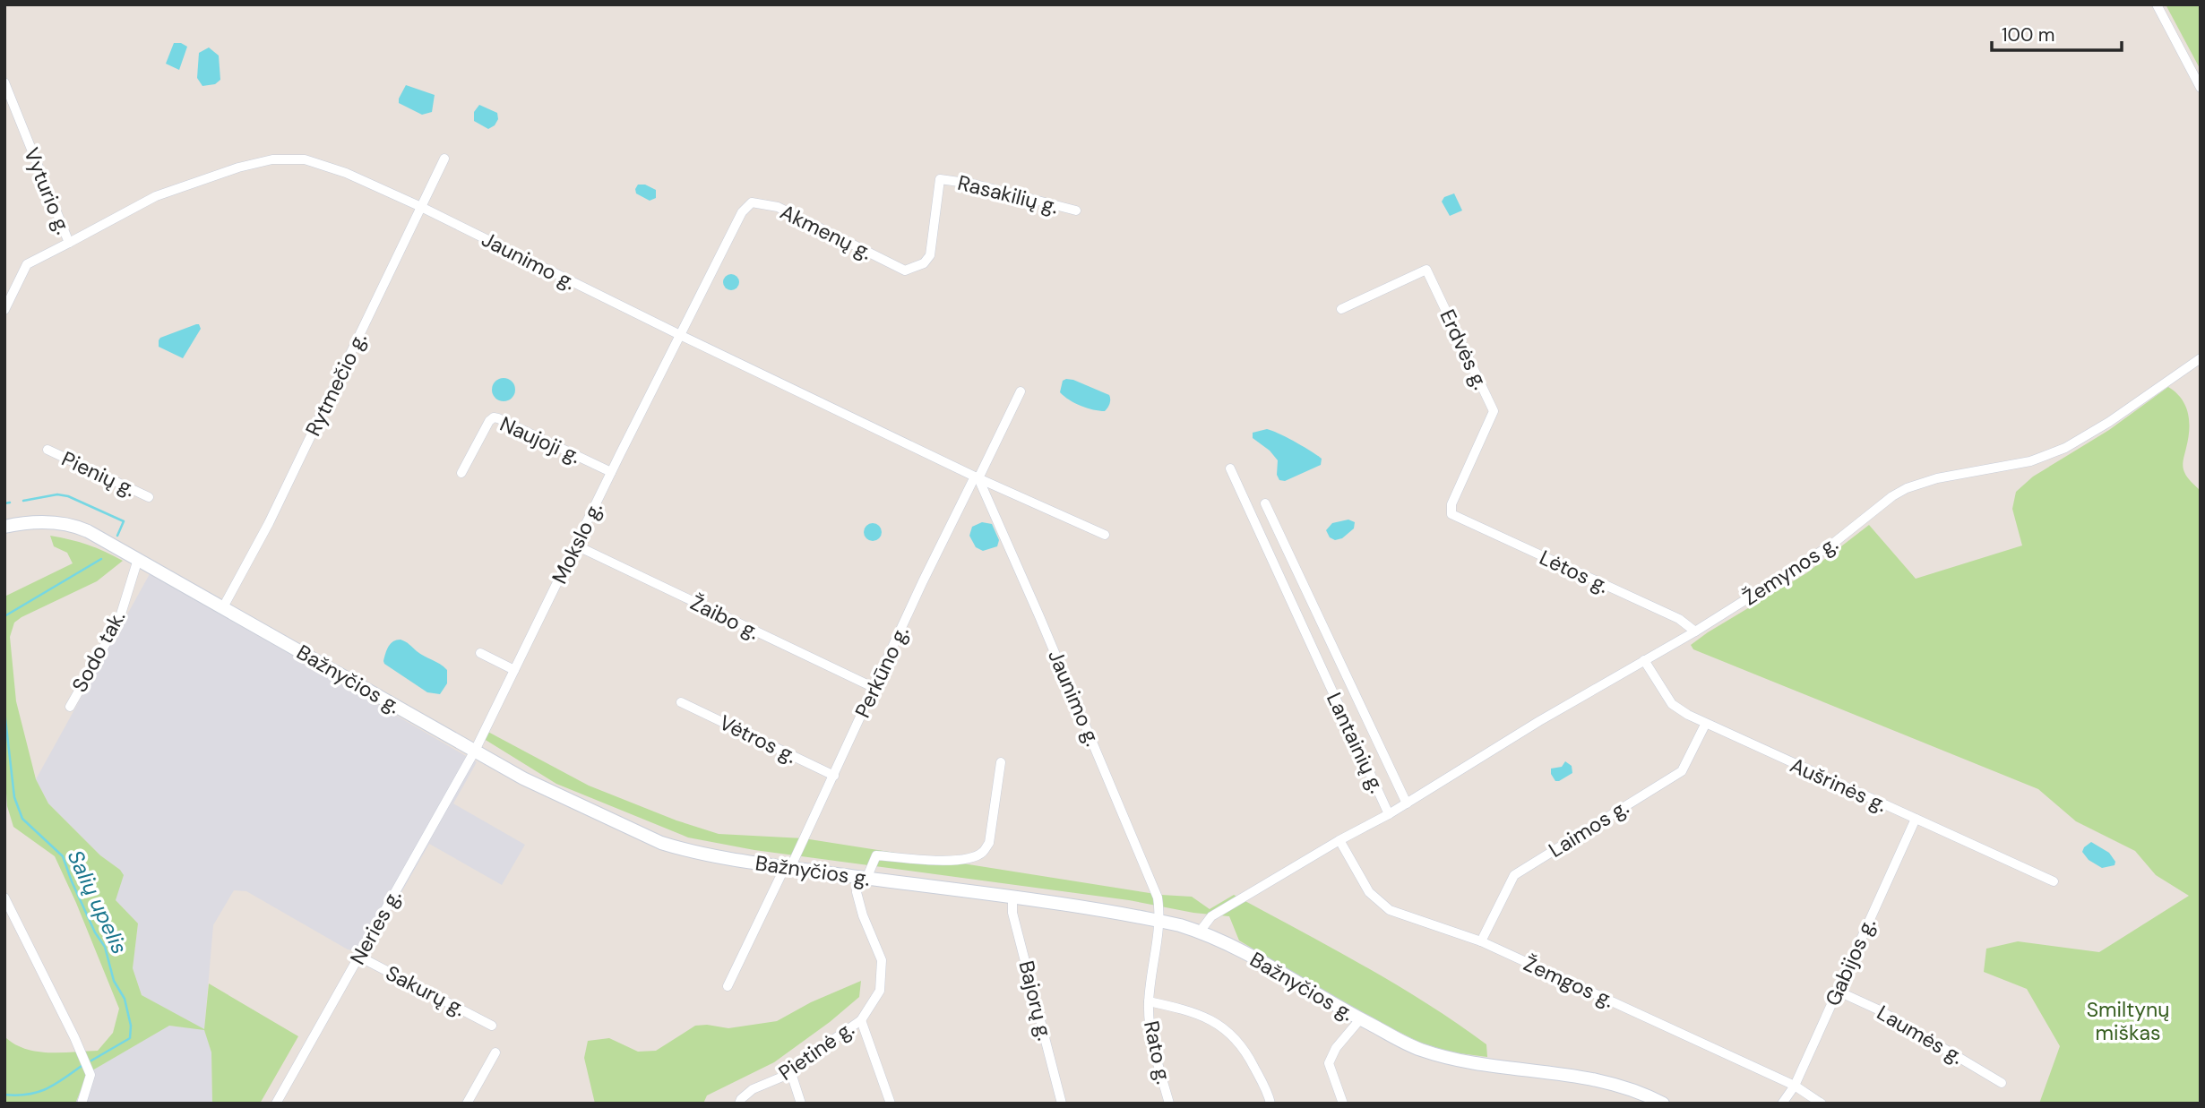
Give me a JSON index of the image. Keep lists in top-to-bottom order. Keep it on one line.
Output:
{"streets":{"main road":["Bažnyčios g."],"street":["Vyturio g.","Rasakilių g.","Akmenų g.","Jaunimo g.","Erdvės g.","Rytmečio g.","Naujoji g.","Pienių g.","Mokslo g.","Žemynos g.","Lėtos g.","Žaibo g.","Sodo tak.","Perkūno g.","Vėtros g.","Lantainių g.","Aušrinės g.","Laimos g.","Neries g.","Gabijos g.","Žemgos g.","Sakurų g.","Bajorų g.","Laumės g.","Pietinė g.","Rato g."]},"crossings":[["Vyturio g.","Jaunimo g."],["Rasakilių g.","Akmenų g."],["Akmenų g.","Jaunimo g."],["Akmenų g.","Mokslo g."],["Jaunimo g.","Rytmečio g."],["Jaunimo g.","Mokslo g."],["Jaunimo g.","Perkūno g."],["Jaunimo g.","Bažnyčios g."],["Jaunimo g.","Rato g."],["Erdvės g.","Lėtos g."],["Rytmečio g.","Bažnyčios g."],["Naujoji g.","Mokslo g."],["Mokslo g.","Žaibo g."],["Mokslo g.","Bažnyčios g."],["Mokslo g.","Neries g."],["Žemynos g.","Lėtos g."],["Žemynos g.","Lantainių g."],["Žemynos g.","Aušrinės g."],["Žaibo g.","Perkūno g."],["Sodo tak.","Bažnyčios g."],["Perkūno g.","Bažnyčios g."],["Perkūno g.","Vėtros g."],["Bažnyčios g.","Lantainių g."],["Bažnyčios g.","Neries g."],["Bažnyčios g.","Bajorų g."],["Bažnyčios g.","Pietinė g."],["Bažnyčios g.","Rato g."],["Lantainių g.","Žemgos g."],["Aušrinės g.","Laimos g."],["Aušrinės g.","Gabijos g."],["Laimos g.","Žemgos g."],["Neries g.","Sakurų g."],["Gabijos g.","Žemgos g."],["Gabijos g.","Laumės g."]],"water":["Salių upelis"],"parks":["Smiltynų miškas"],"scale_bar":"100 m"}
